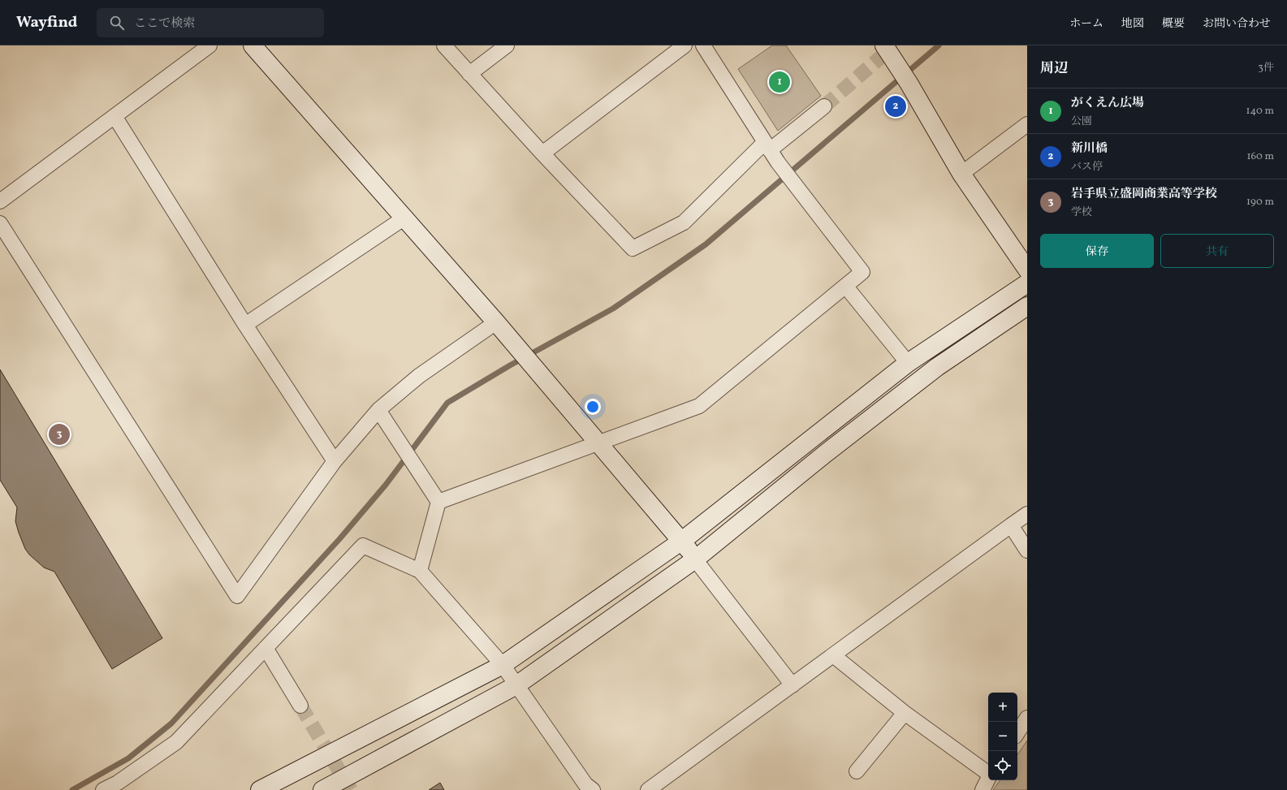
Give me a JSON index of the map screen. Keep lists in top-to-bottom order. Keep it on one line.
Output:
{"page":{"header":"Wayfind","search":"ここで検索","nav":["ホーム","地図","概要","お問い合わせ"],"heading":["周辺","3件"],"pins":["1","2","3"],"list":[{"mark":"1","name":"がくえん広場","note":"公園","value":"140 m"},{"mark":"2","name":"新川橋","note":"バス停","value":"160 m"},{"mark":"3","name":"岩手県立盛岡商業高等学校","note":"学校","value":"190 m"}],"buttons":["保存","共有"],"map_buttons":["+","−"]}}
